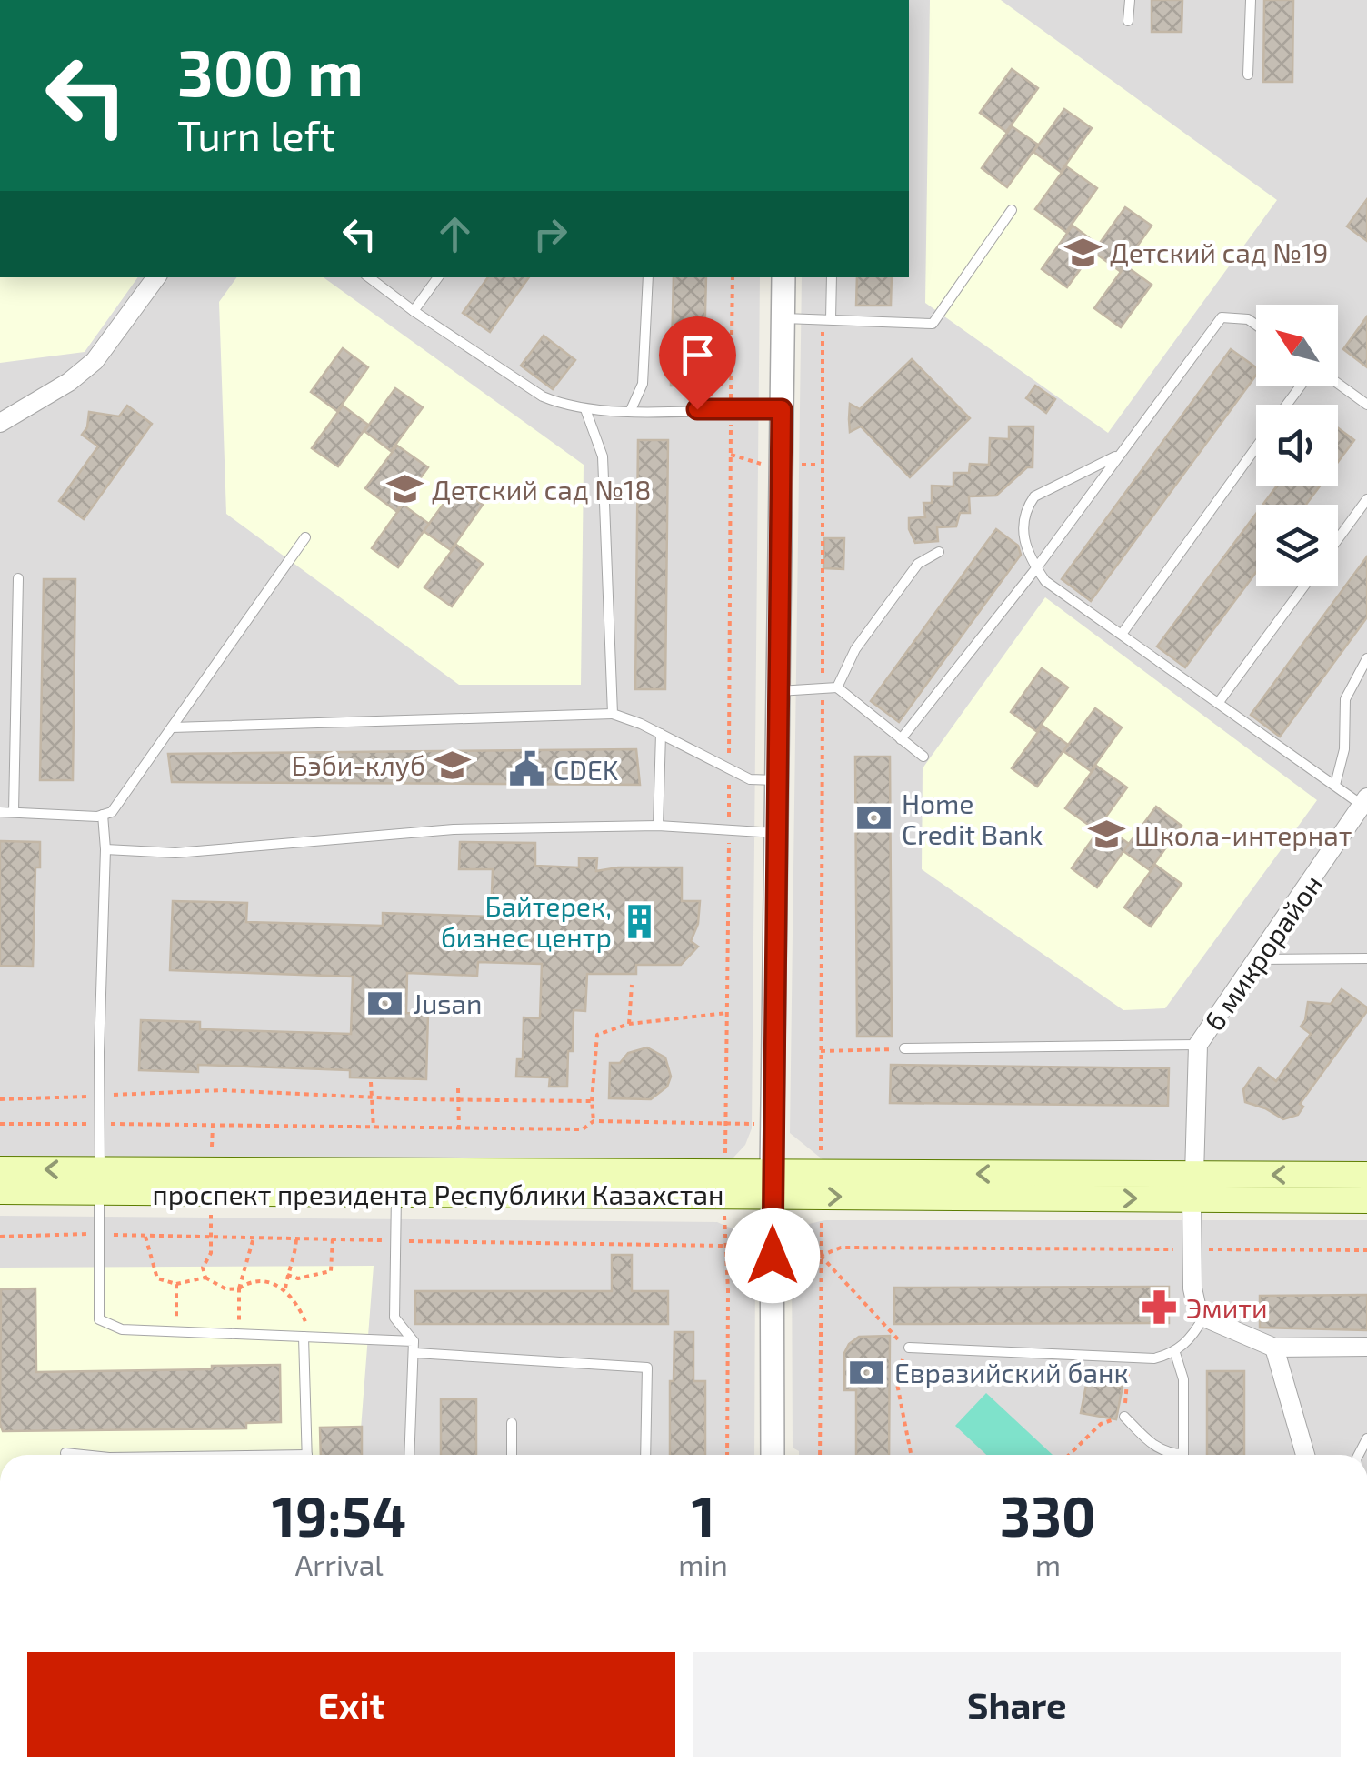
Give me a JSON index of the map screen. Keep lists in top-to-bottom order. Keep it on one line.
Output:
{"streets":{"main road":["проспект президента Республики Казахстан"],"street":["6 микрорайон"]},"crossings":[["6 микрорайон","проспект президента Республики Казахстан"]],"places":{"school or university":["Детский сад №19","Детский сад №18","Бэби-клуб","Школа-интернат"],"public building":["CDEK"],"bank":["Home Credit Bank","Jusan","Евразийский банк"],"building":["Байтерек, бизнес центр"],"pharmacy":["Эмити"]},"north":"top left","page":{"turn":["300 m","Turn left"],"eta":["19:54","Arrival","1","min","330","m"],"buttons":["Exit","Share"]}}
